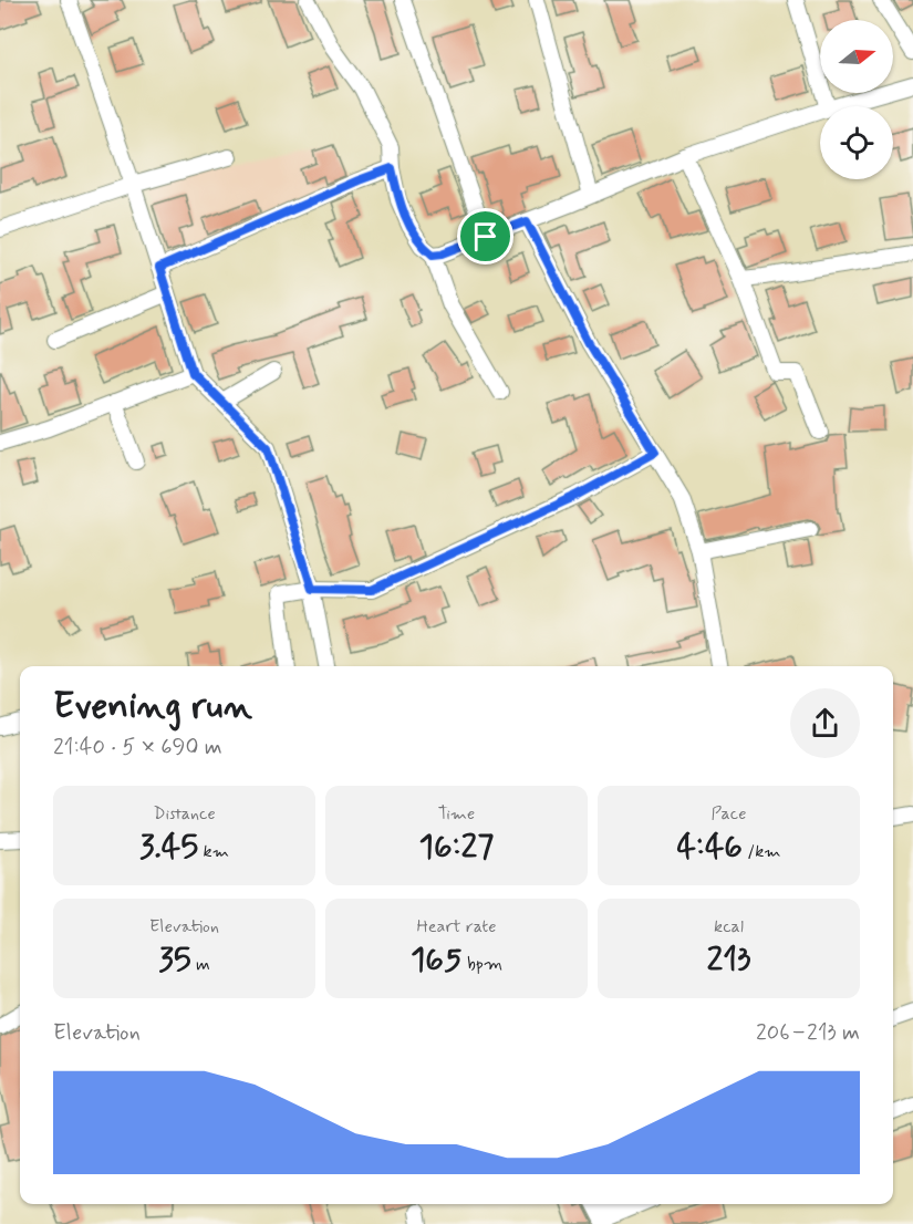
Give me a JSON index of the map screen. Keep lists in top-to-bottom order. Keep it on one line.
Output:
{"north":"right","page":{"heading":["Evening run","21:40 · 5 × 690 m"],"stats":[["Distance","3.45 km"],["Time","16:27"],["Pace","4:46 /km"],["Elevation","35 m"],["Heart rate","165 bpm"],["kcal","213"]],"chart":["Elevation","206–213 m"]}}
